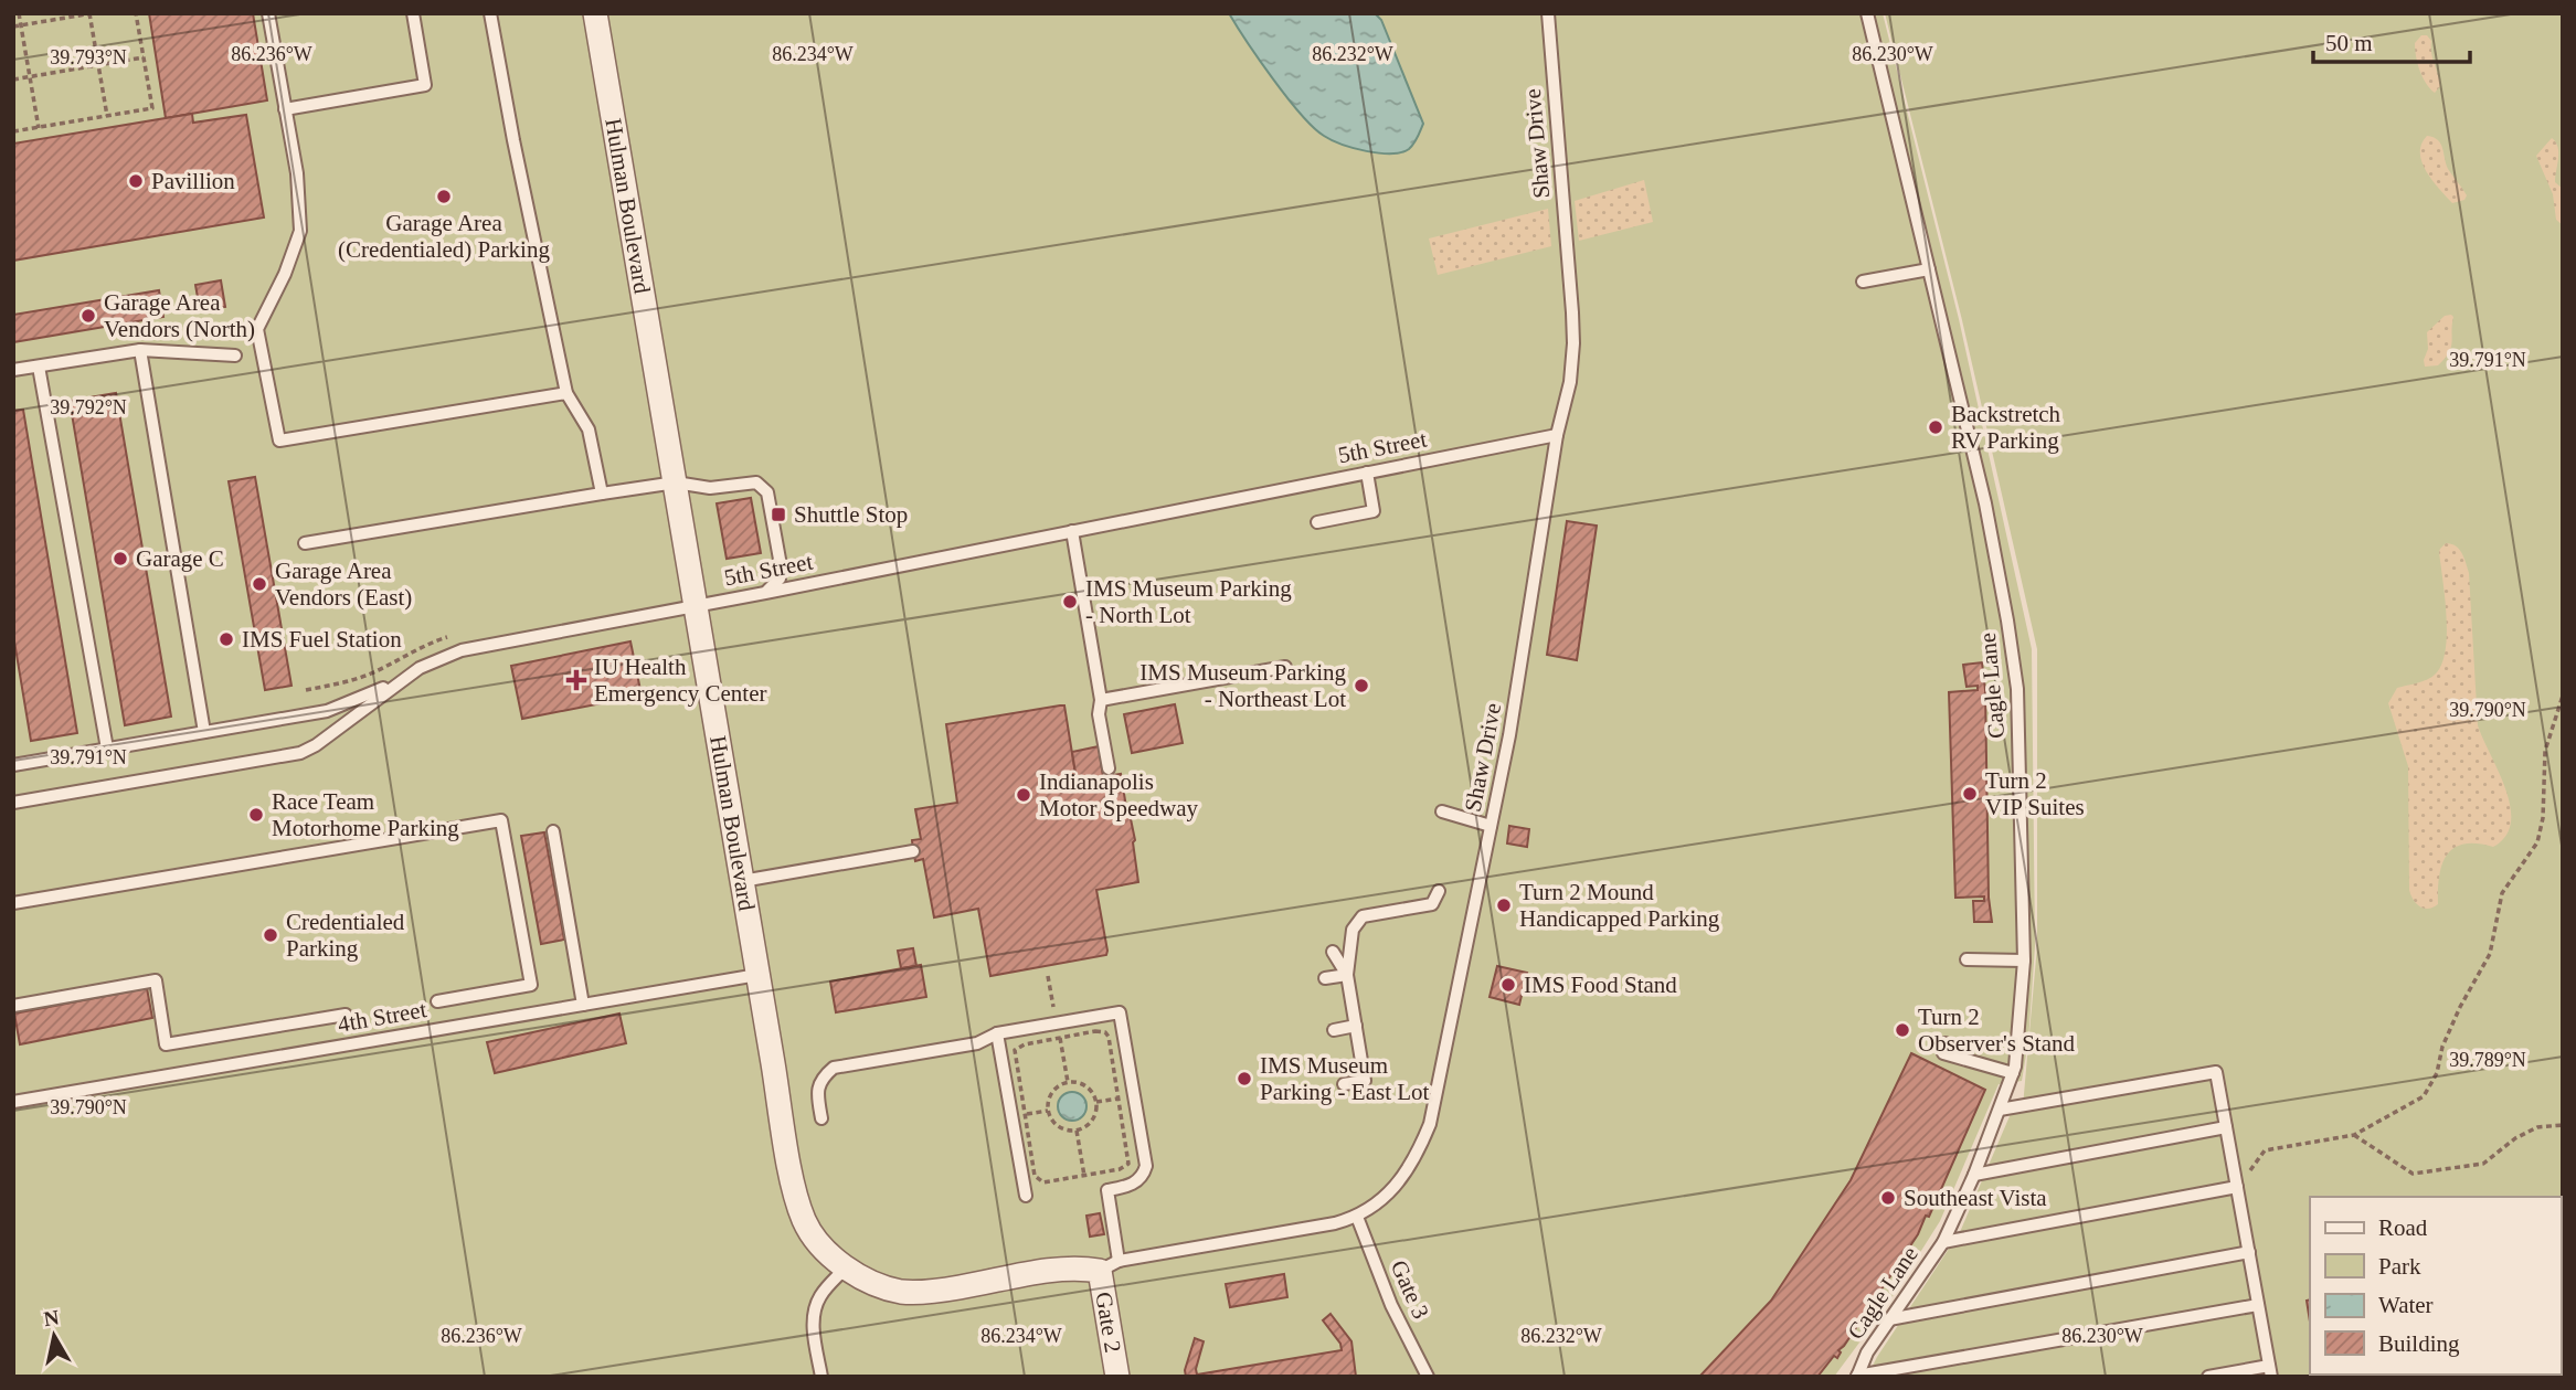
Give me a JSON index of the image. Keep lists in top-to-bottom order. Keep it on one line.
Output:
{"streets":{"street":["Hulman Boulevard","Gate 2"],"lane":["Shaw Drive","5th Street","Cagle Lane","4th Street","Gate 3"]},"crossings":[["Shaw Drive","Hulman Boulevard"],["Shaw Drive","5th Street"],["Shaw Drive","Gate 3"],["Shaw Drive","Gate 2"],["Hulman Boulevard","5th Street"],["Hulman Boulevard","4th Street"],["Hulman Boulevard","Gate 2"]],"places":{"other":["Pavillion","Garage Area (Credentialed) Parking","Garage Area Vendors (North)","Backstretch RV Parking","Garage C","Garage Area Vendors (East)","IMS Museum Parking - North Lot","IMS Fuel Station","IMS Museum Parking - Northeast Lot","Turn 2 VIP Suites","Indianapolis Motor Speedway","Race Team Motorhome Parking","Turn 2 Mound Handicapped Parking","Credentialed Parking","IMS Food Stand","Turn 2 Observer's Stand","IMS Museum Parking - East Lot","Southeast Vista"],"transit":["Shuttle Stop"],"health":["IU Health Emergency Center"]},"legend":["Road","Park","Water","Building"],"scale_bar":"50 m","north":"top","coordinates":["86.236°W","86.234°W","86.232°W","86.230°W","39.793°N","39.791°N","39.792°N","39.790°N","39.789°N"]}
